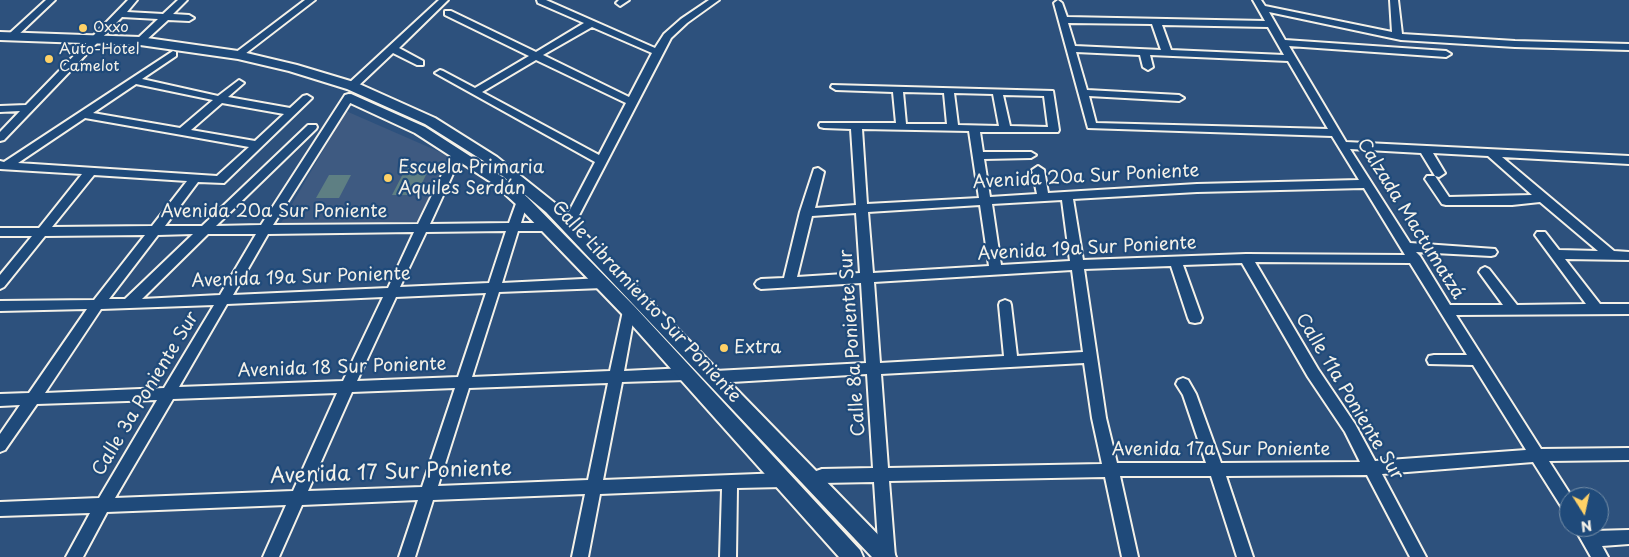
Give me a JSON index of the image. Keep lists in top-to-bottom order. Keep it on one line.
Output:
{"streets":{"main road":["Calle Libramiento Sur Poniente"],"street":["Avenida 20a Sur Poniente","Calzada Mactumatzá","Avenida 19a Sur Poniente","Calle 8a Poniente Sur","Avenida 18 Sur Poniente","Calle 3a Poniente Sur","Calle 11a Poniente Sur","Avenida 17a Sur Poniente","Avenida 17 Sur Poniente"]},"crossings":[["Avenida 20a Sur Poniente","Calzada Mactumatzá"],["Avenida 20a Sur Poniente","Calle Libramiento Sur Poniente"],["Avenida 20a Sur Poniente","Calle 8a Poniente Sur"],["Avenida 20a Sur Poniente","Calle 3a Poniente Sur"],["Calzada Mactumatzá","Avenida 19a Sur Poniente"],["Calzada Mactumatzá","Avenida 17a Sur Poniente"],["Avenida 19a Sur Poniente","Calle Libramiento Sur Poniente"],["Avenida 19a Sur Poniente","Calle 8a Poniente Sur"],["Avenida 19a Sur Poniente","Calle 3a Poniente Sur"],["Avenida 19a Sur Poniente","Calle 11a Poniente Sur"],["Calle Libramiento Sur Poniente","Calle 8a Poniente Sur"],["Calle Libramiento Sur Poniente","Avenida 18 Sur Poniente"],["Calle Libramiento Sur Poniente","Calle 3a Poniente Sur"],["Calle Libramiento Sur Poniente","Avenida 17a Sur Poniente"],["Calle Libramiento Sur Poniente","Avenida 17 Sur Poniente"],["Calle 8a Poniente Sur","Avenida 17a Sur Poniente"],["Avenida 18 Sur Poniente","Calle 3a Poniente Sur"],["Calle 3a Poniente Sur","Avenida 17 Sur Poniente"],["Calle 11a Poniente Sur","Avenida 17a Sur Poniente"]],"places":["Oxxo","Auto-Hotel Camelot","Escuela Primaria Aquiles Serdán","Extra"],"north":"bottom"}
